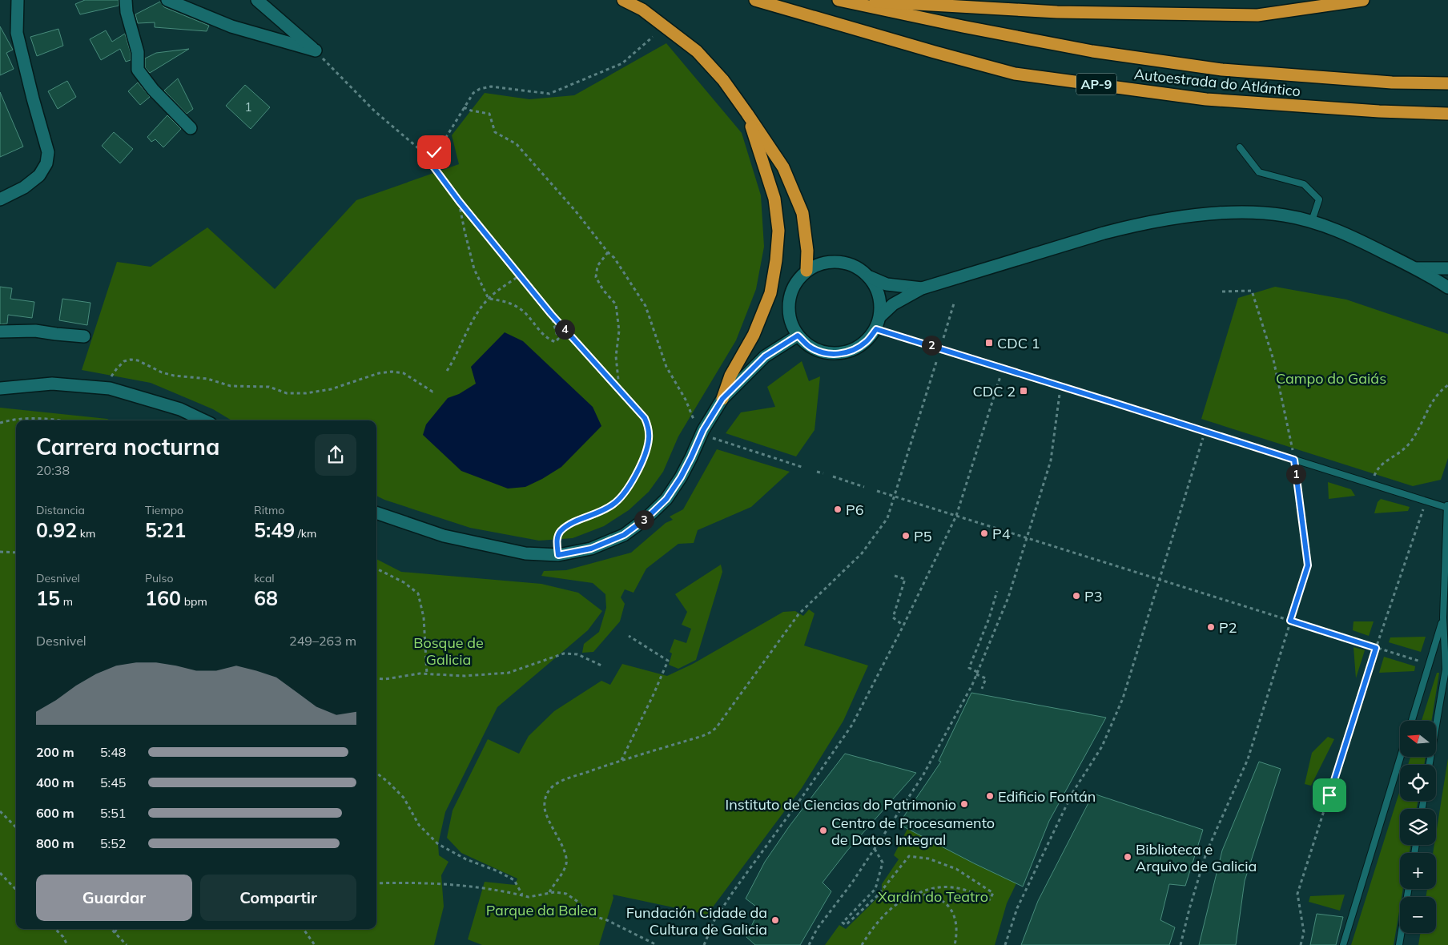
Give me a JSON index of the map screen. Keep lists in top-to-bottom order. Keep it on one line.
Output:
{"streets":{"highway":["Autoestrada do Atlántico","AP-9"]},"parks":["Campo do Gaiás","Bosque de Galicia","Xardín do Teatro","Parque da Balea"],"places":{"transit":["CDC 1","CDC 2"],"other":["P6","P4","P5","P3","P2","Edificio Fontán","Instituto de Ciencias do Patrimonio","Centro de Procesamento de Datos Integral","Biblioteca e Arquivo de Galicia","Fundación Cidade da Cultura de Galicia"]},"house_numbers":["1"],"north":"left","page":{"pins":["4","2","1","3"],"heading":["Carrera nocturna","20:38"],"stats":[["Distancia","0.92 km"],["Tiempo","5:21"],["Ritmo","5:49 /km"],["Desnivel","15 m"],["Pulso","160 bpm"],["kcal","68"]],"chart":["Desnivel","249–263 m"],"map_buttons":["+","−"],"list":[{"name":"200 m","note":"5:48"},{"name":"400 m","note":"5:45"},{"name":"600 m","note":"5:51"},{"name":"800 m","note":"5:52"}],"buttons":["Guardar","Compartir"]}}
